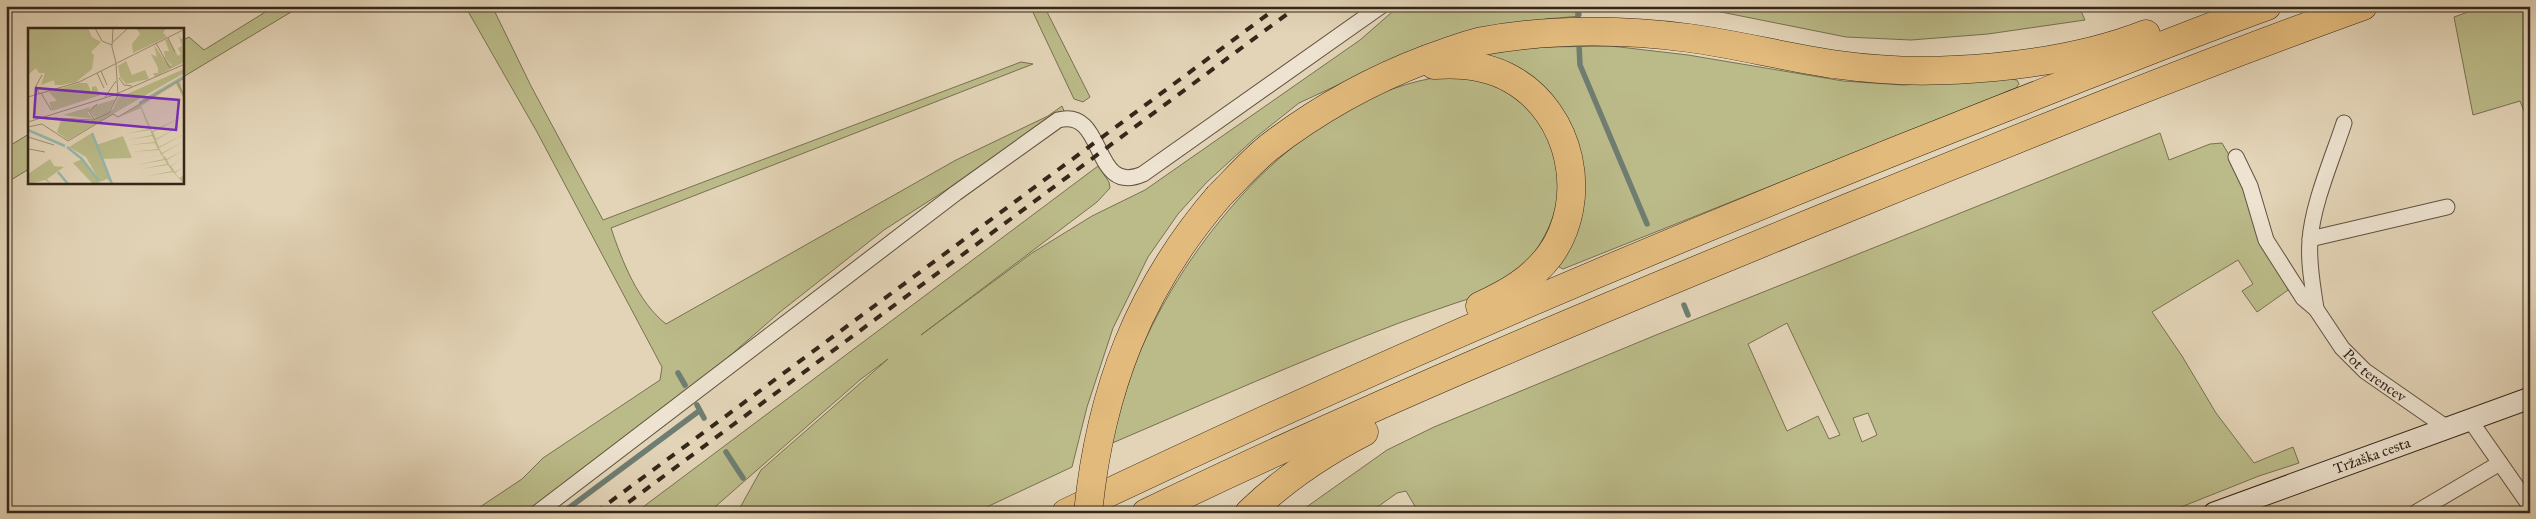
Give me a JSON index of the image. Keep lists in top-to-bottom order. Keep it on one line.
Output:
{"streets":{"main road":["Tržaška cesta"],"street":["Pot terencev"]},"crossings":[["Pot terencev","Tržaška cesta"]]}
